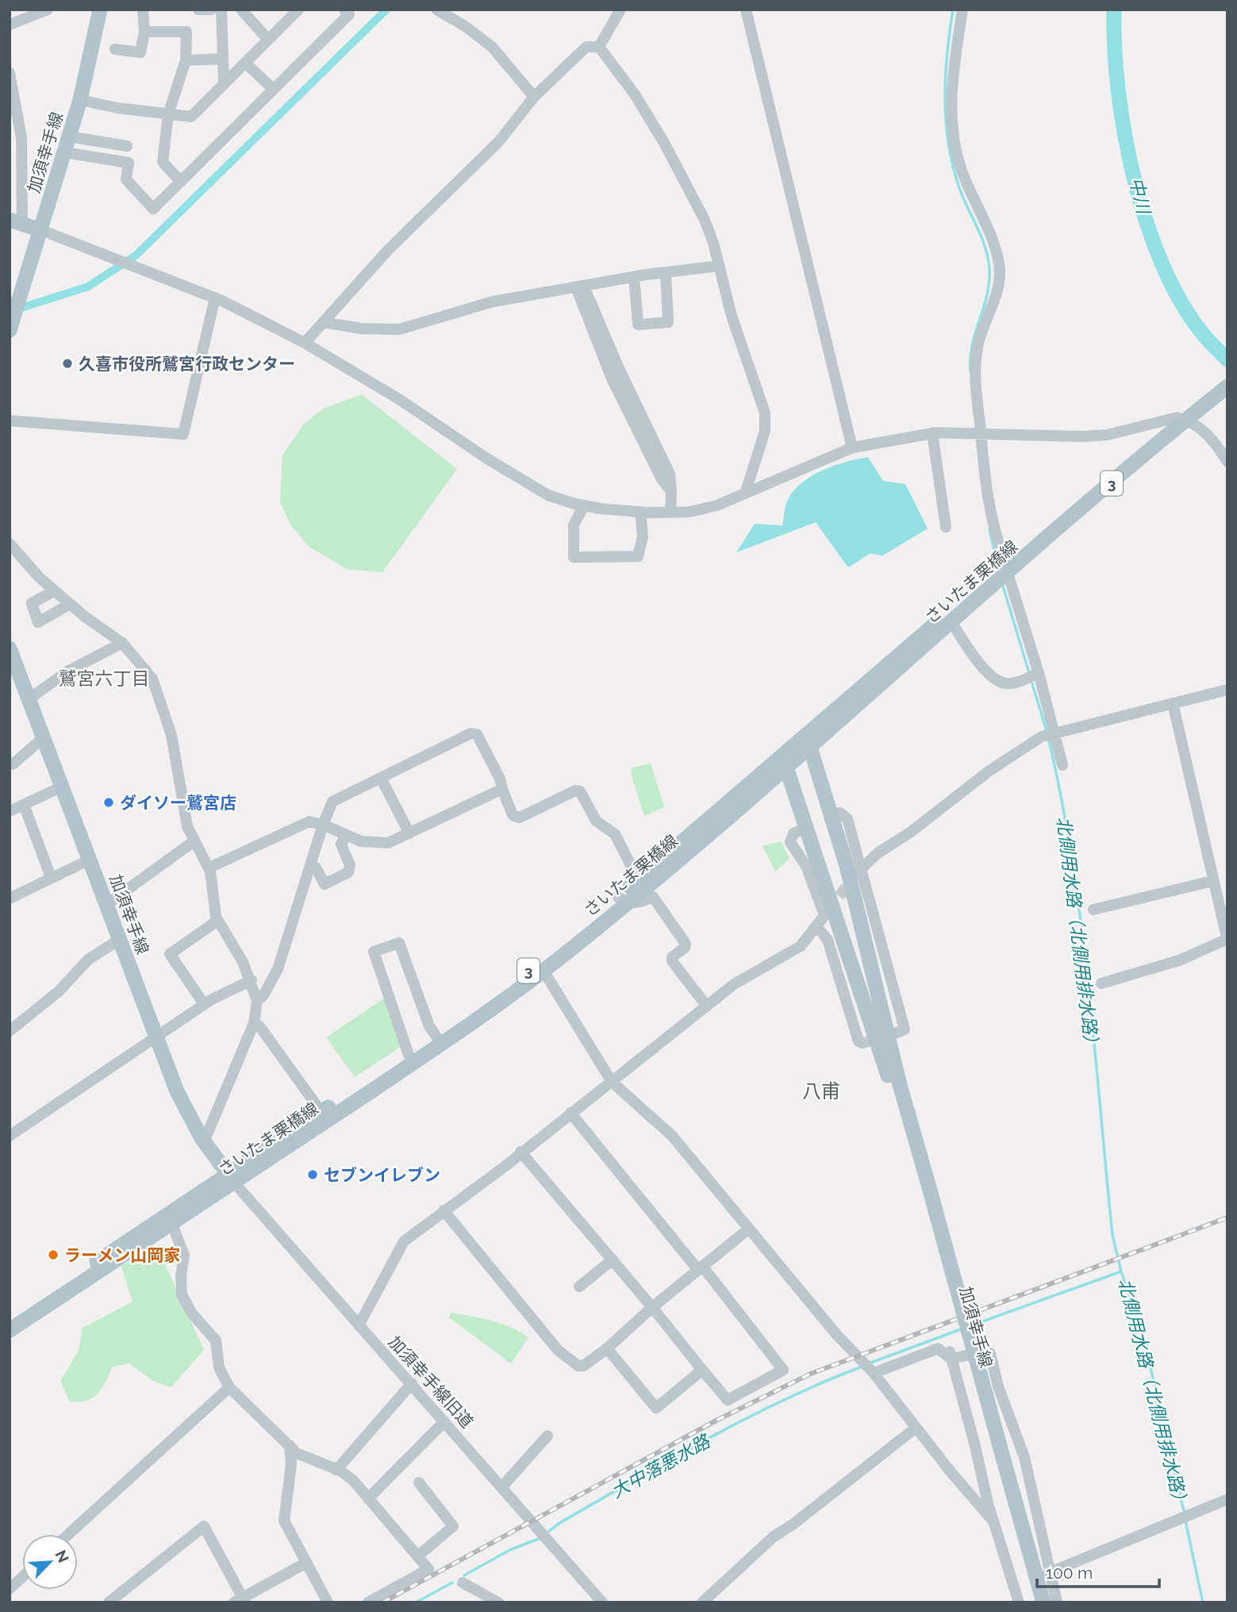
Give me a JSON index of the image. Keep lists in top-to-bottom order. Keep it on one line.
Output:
{"streets":{"main road":["加須幸手線","3","さいたま栗橋線"],"street":["加須幸手線旧道"]},"crossings":[["加須幸手線","さいたま栗橋線"],["加須幸手線","加須幸手線旧道"],["さいたま栗橋線","加須幸手線旧道"]],"districts":["鷲宮六丁目","八甫"],"water":["中川","北側用水路（北側用排水路）","大中落悪水路"],"places":["久喜市役所鷲宮行政センター","ダイソー鷲宮店","セブンイレブン","ラーメン山岡家"],"scale_bar":"100 m","north":"top right"}
